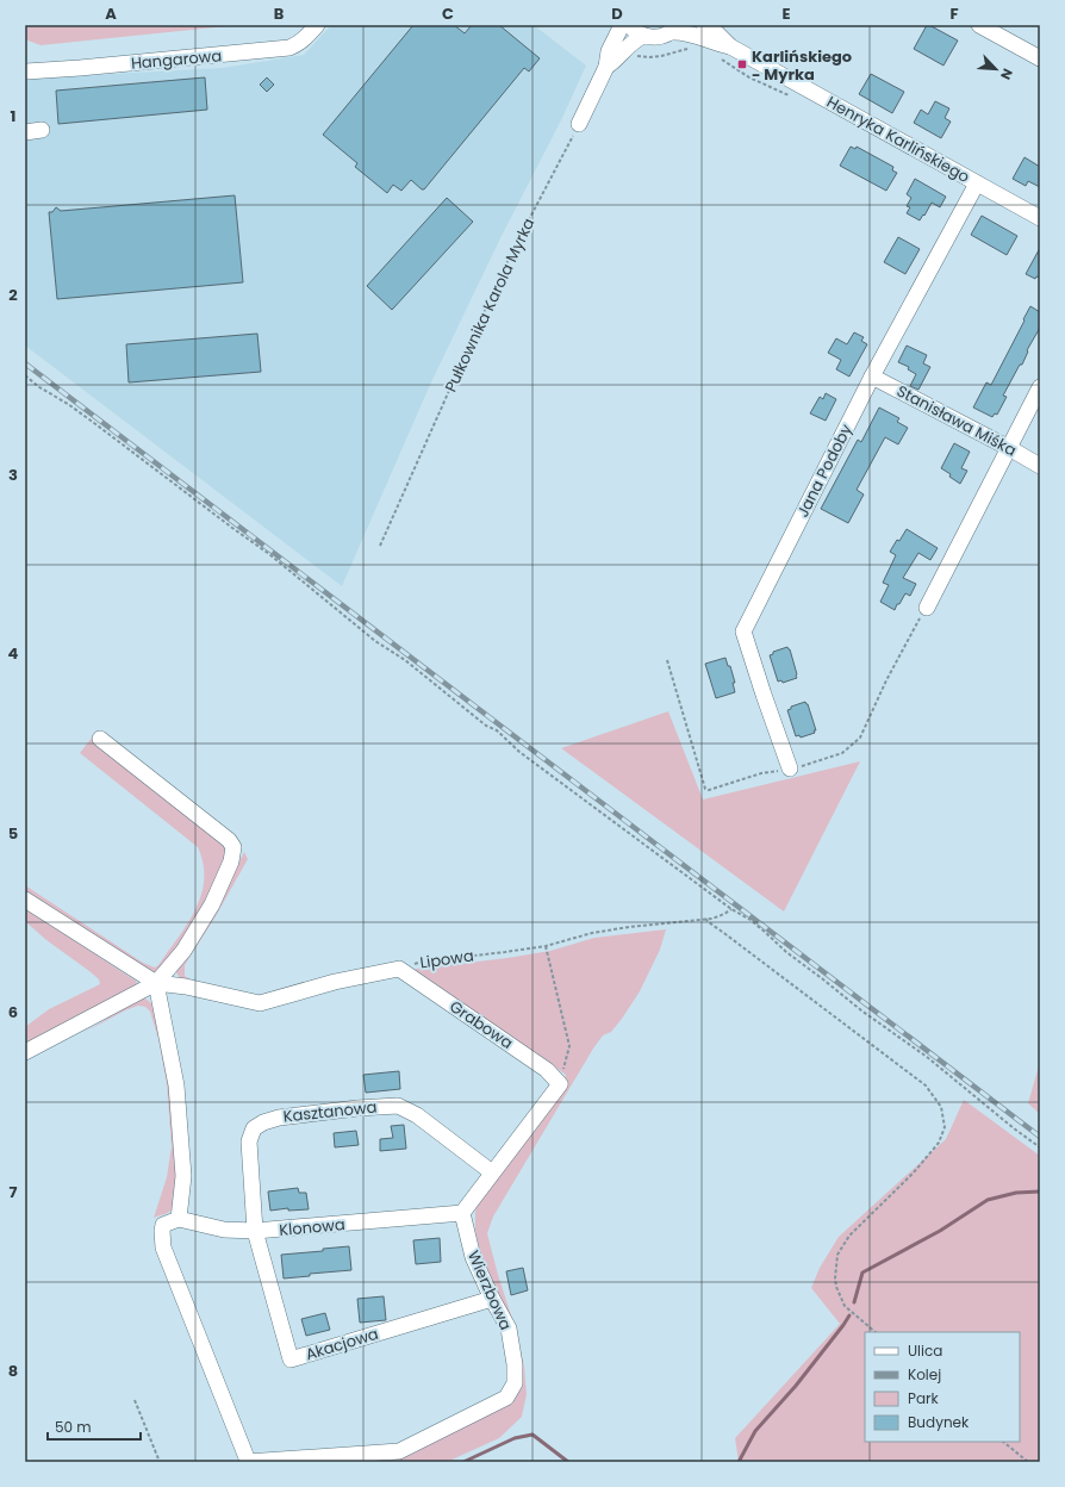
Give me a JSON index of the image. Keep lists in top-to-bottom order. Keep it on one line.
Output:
{"streets":{"street":["Hangarowa","Henryka Karlińskiego","Stanisława Miśka","Jana Podoby","Lipowa","Grabowa","Kasztanowa","Klonowa","Wierzbowa","Akacjowa"],"path":["Pułkownika Karola Myrka"]},"crossings":[["Henryka Karlińskiego","Jana Podoby"],["Stanisława Miśka","Jana Podoby"],["Lipowa","Grabowa"],["Kasztanowa","Klonowa"],["Kasztanowa","Akacjowa"],["Klonowa","Wierzbowa"],["Klonowa","Akacjowa"],["Wierzbowa","Akacjowa"]],"places":{"transit":["Karlińskiego - Myrka"]},"legend":["Ulica","Kolej","Park","Budynek"],"scale_bar":"50 m","north":"bottom right","grid":{"columns":["A","B","C","D","E","F"],"rows":["1","2","3","4","5","6","7","8"]}}
